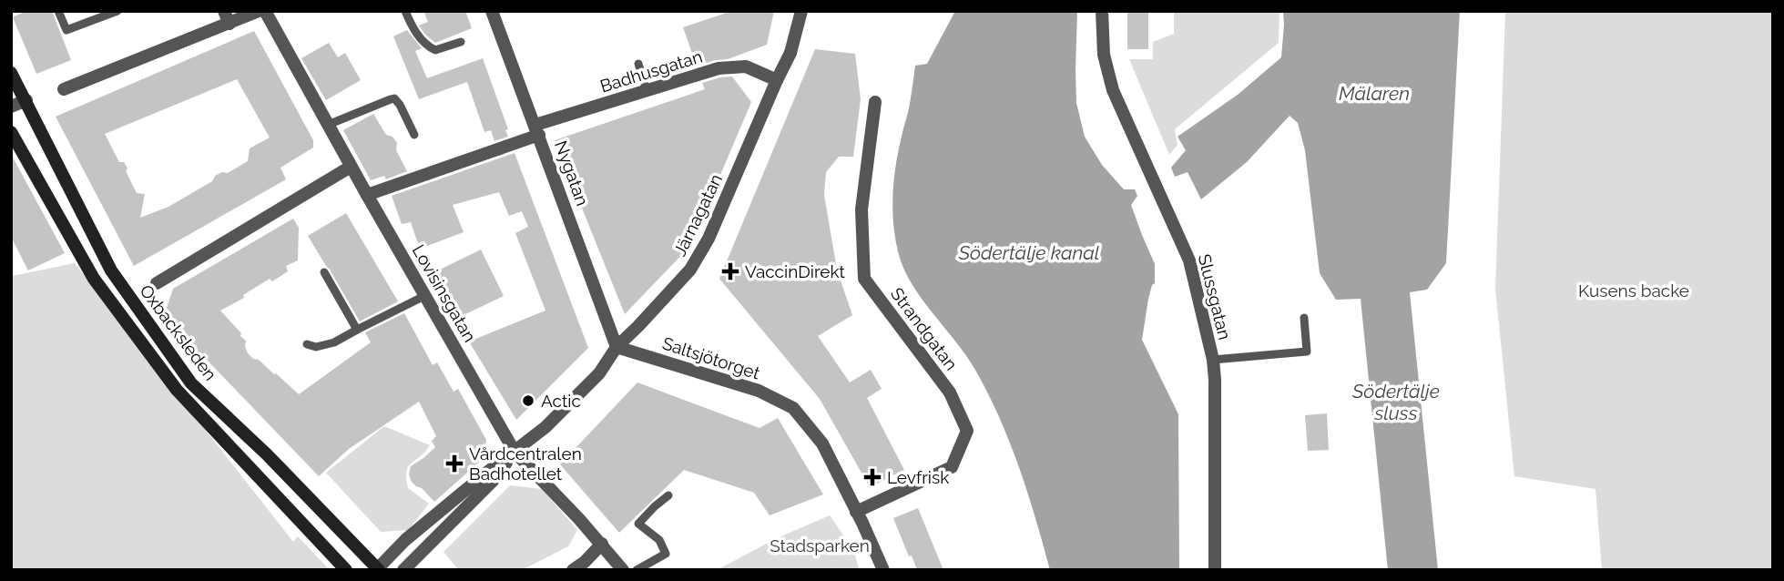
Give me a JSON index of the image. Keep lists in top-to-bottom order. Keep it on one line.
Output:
{"streets":{"main road":["Oxbacksleden"],"street":["Badhusgatan","Nygatan","Järnagatan","Lovisinsgatan","Slussgatan","Strandgatan","Saltsjötorget"]},"crossings":[["Badhusgatan","Nygatan"],["Badhusgatan","Järnagatan"],["Badhusgatan","Lovisinsgatan"],["Nygatan","Järnagatan"],["Nygatan","Saltsjötorget"],["Järnagatan","Lovisinsgatan"],["Järnagatan","Oxbacksleden"],["Järnagatan","Saltsjötorget"],["Strandgatan","Saltsjötorget"]],"water":["Mälaren","Södertälje kanal","Södertälje sluss"],"parks":["Kusens backe","Stadsparken"],"places":{"health":["VaccinDirekt","Vårdcentralen Badhotellet","Levfrisk"],"other":["Actic"]}}
